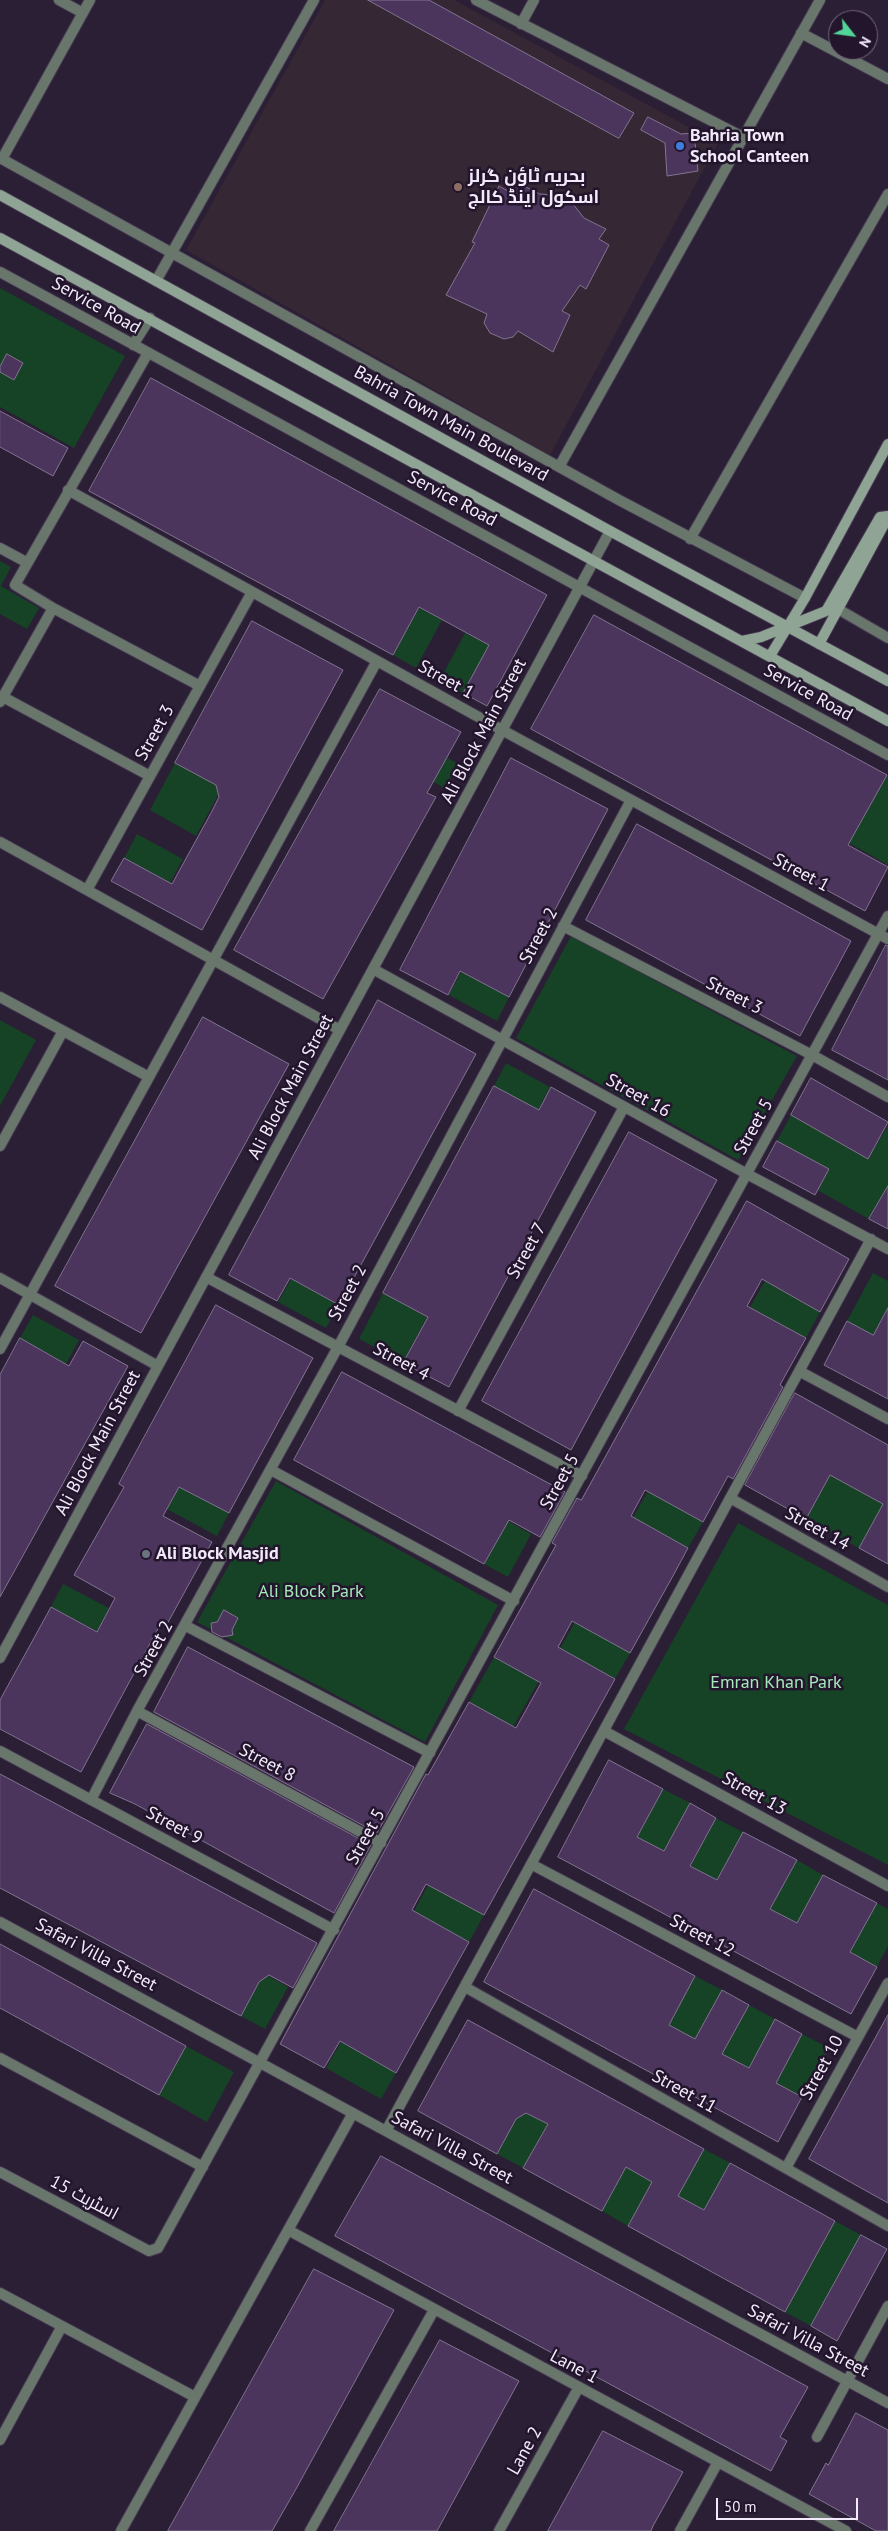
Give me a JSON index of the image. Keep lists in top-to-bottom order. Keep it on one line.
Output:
{"streets":{"main road":["Bahria Town Main Boulevard"],"street":["Service Road","Street 1","Ali Block Main Street","Street 3","Street 2","Street 16","Street 5","Street 7","Street 4","Street 14","Street 8","Street 13","Street 9","Street 12","Safari Villa Street","Street 10","Street 11","اسٹریٹ 15","Lane 1","Lane 2"]},"crossings":[["Service Road","Ali Block Main Street"],["Bahria Town Main Boulevard","Ali Block Main Street"],["Street 1","Ali Block Main Street"],["Street 1","Street 3"],["Street 1","Street 2"],["Street 1","Street 5"],["Ali Block Main Street","Street 16"],["Ali Block Main Street","Street 4"],["Street 3","Street 2"],["Street 3","Street 5"],["Street 2","Street 16"],["Street 2","Street 4"],["Street 2","Street 8"],["Street 2","Street 9"],["Street 16","Street 5"],["Street 16","Street 7"],["Street 5","Street 4"],["Street 5","Street 8"],["Street 5","Street 9"],["Street 5","Safari Villa Street"],["Street 5","اسٹریٹ 15"],["Street 7","Street 4"],["Street 12","Street 10"],["Street 10","Street 11"],["Lane 1","Lane 2"]],"parks":["Ali Block Park","Emran Khan Park"],"places":["Bahria Town School Canteen","بحریہ ٹاؤن گرلز اسکول اینڈ کالج","Ali Block Masjid"],"scale_bar":"50 m","north":"bottom right"}
